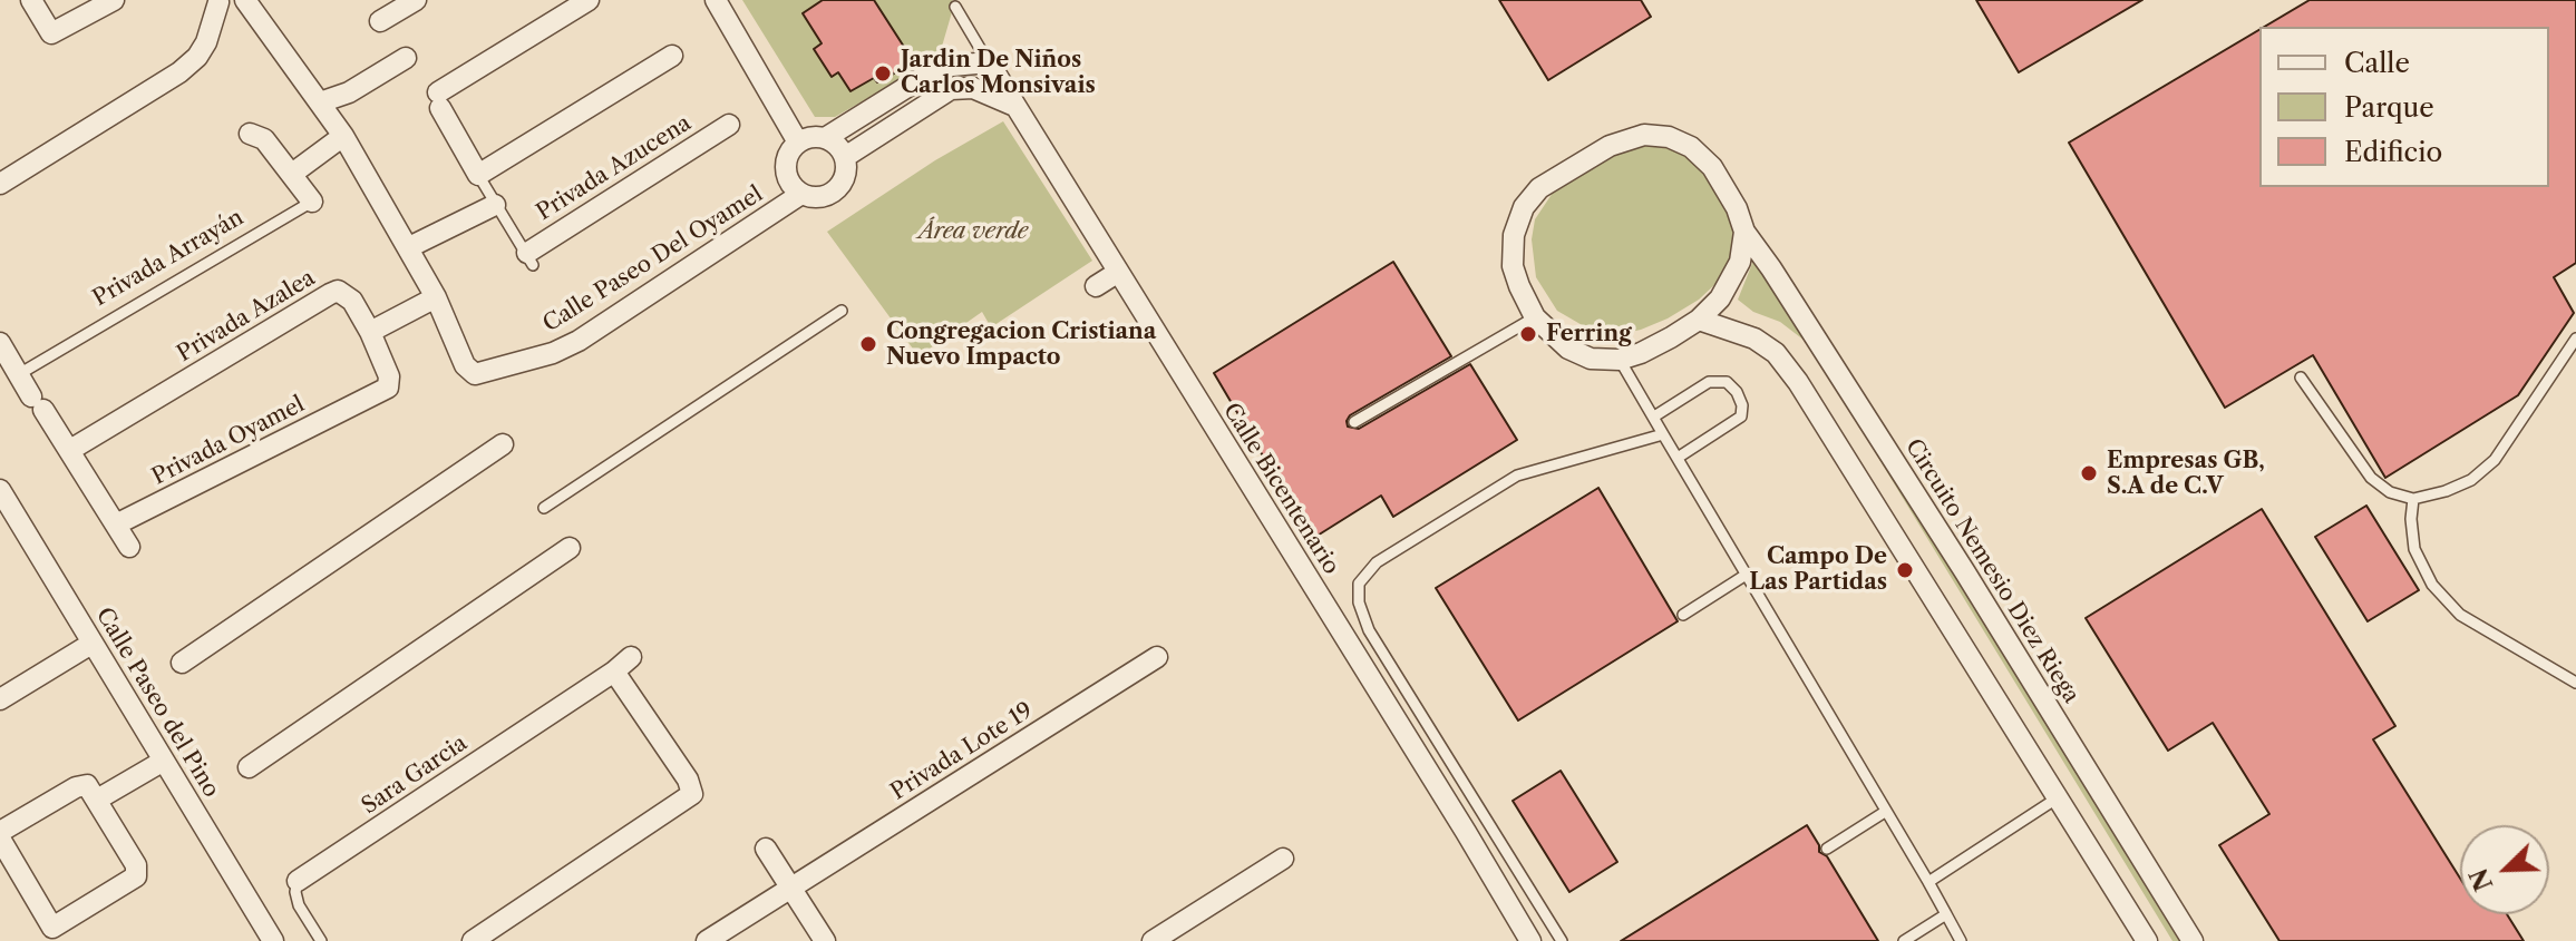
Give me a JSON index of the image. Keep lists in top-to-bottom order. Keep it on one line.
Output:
{"streets":{"street":["Privada Azucena","Privada Arrayán","Calle Paseo Del Oyamel","Privada Azalea","Privada Oyamel","Calle Bicentenario","Circuito Nemesio Diez Riega","Calle Paseo del Pino","Privada Lote 19","Sara Garcia"]},"crossings":[["Privada Azalea","Privada Oyamel"]],"parks":["Área verde"],"places":["Jardin De Niños Carlos Monsivais","Ferring","Congregacion Cristiana Nuevo Impacto","Empresas GB, S.A de C.V","Campo De Las Partidas"],"legend":["Calle","Parque","Edificio"],"north":"bottom left"}
